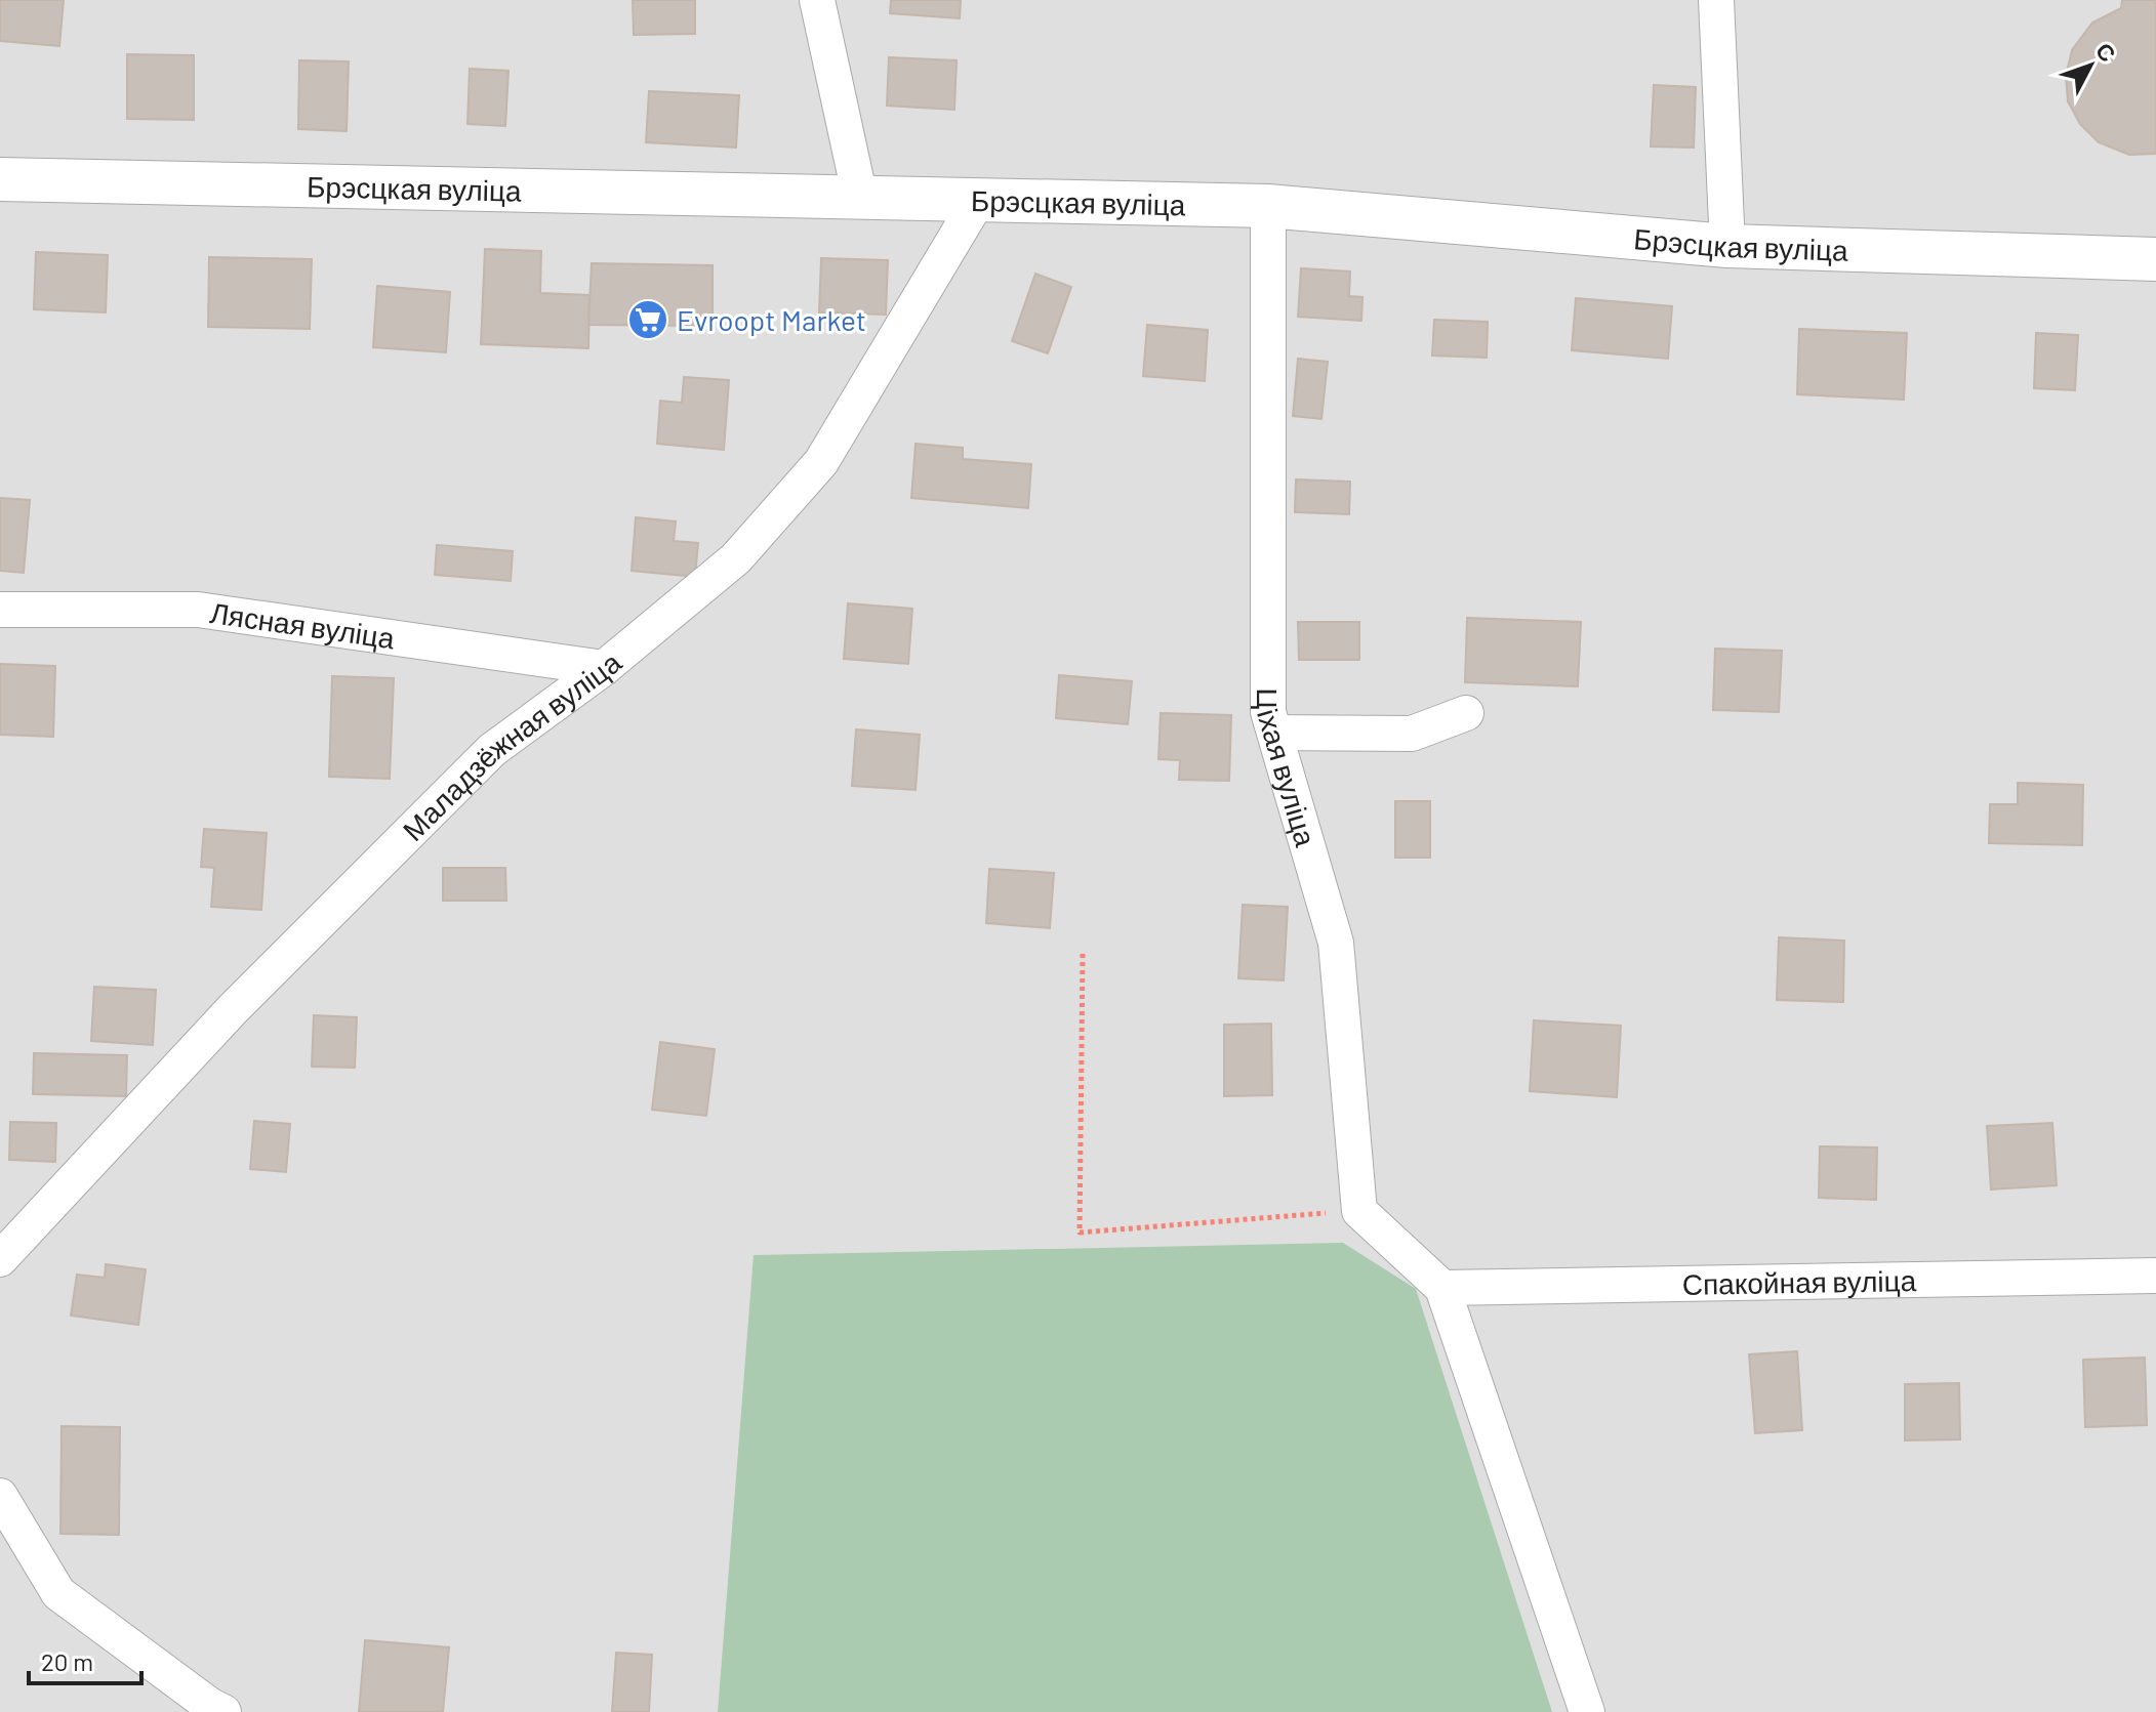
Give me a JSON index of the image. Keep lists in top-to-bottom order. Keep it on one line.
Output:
{"streets":{"street":["Брэсцкая вуліца","Лясная вуліца","Маладзёжная вуліца","Ціхая вуліца","Спакойная вуліца"]},"crossings":[["Брэсцкая вуліца","Маладзёжная вуліца"],["Брэсцкая вуліца","Ціхая вуліца"],["Лясная вуліца","Маладзёжная вуліца"]],"places":{"supermarket":["Evroopt Market"]},"scale_bar":"20 m","north":"top right"}
